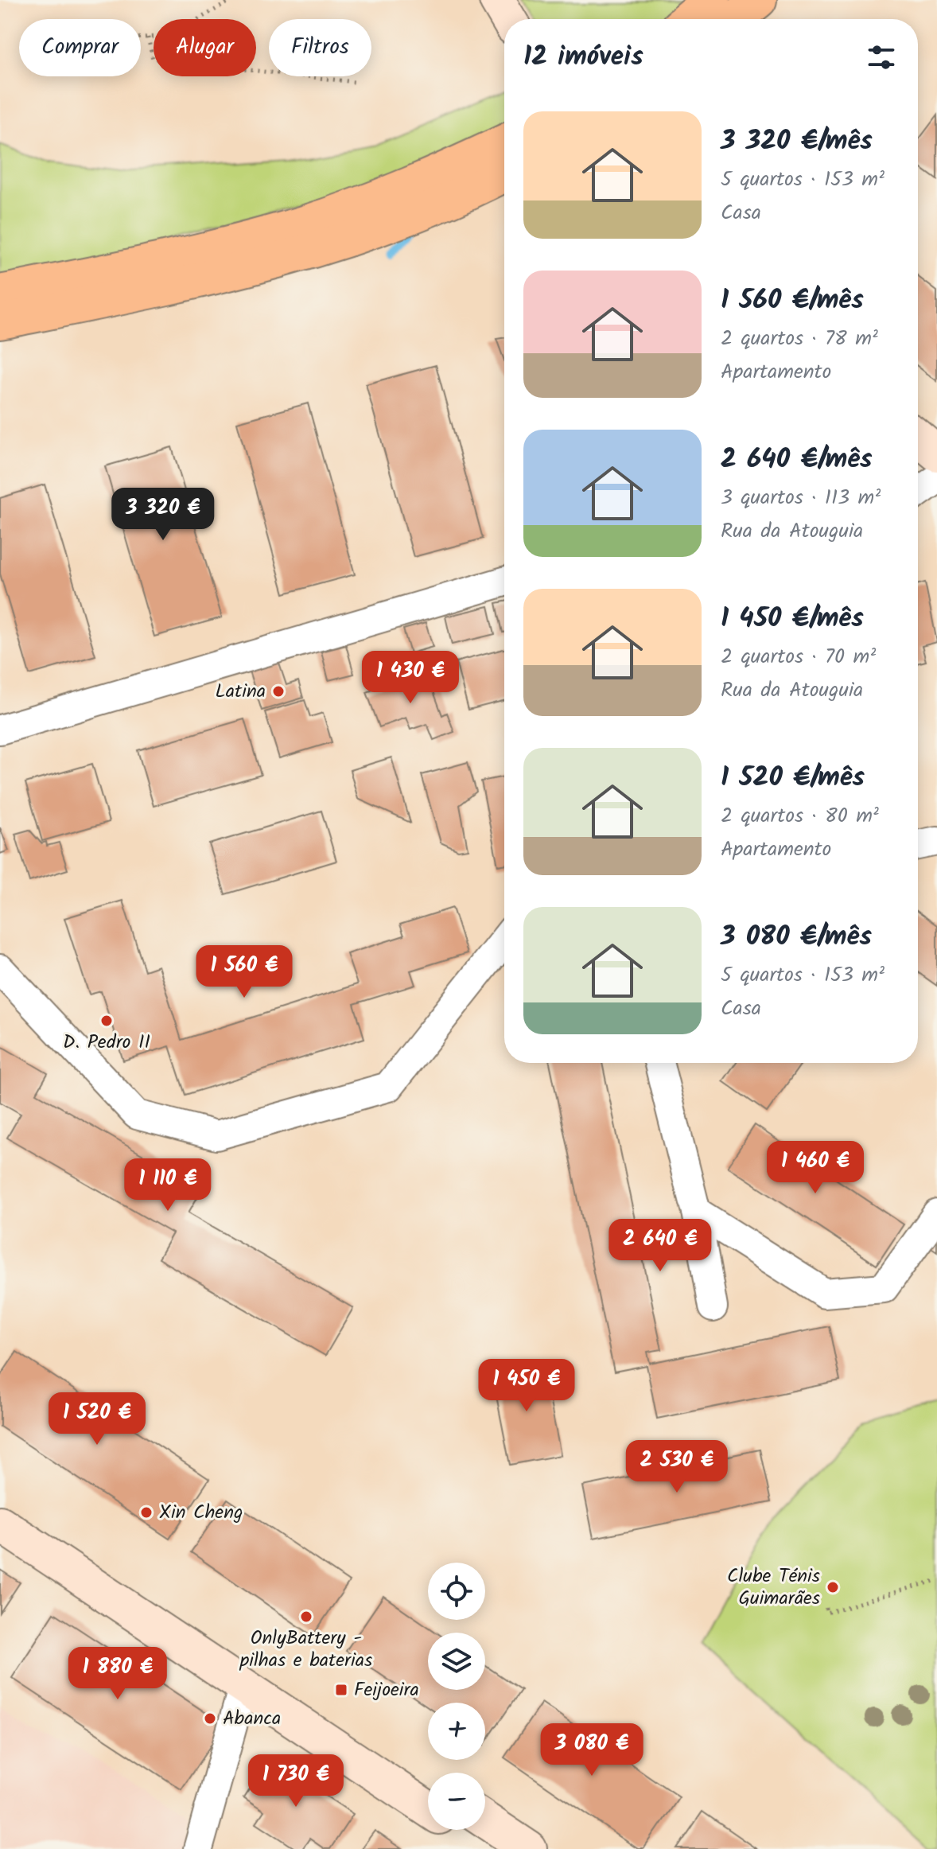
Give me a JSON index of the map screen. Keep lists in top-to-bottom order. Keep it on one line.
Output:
{"places":{"other":["Latina","D. Pedro II","Xin Cheng","Clube Ténis Guimarães","OnlyBattery - pilhas e baterias","Abanca"],"transit":["Feijoeira"]},"page":{"chip":["Comprar","Alugar","Filtros"],"heading":"12 imóveis","list":[{"name":"3 320 €/mês","note":"5 quartos · 153 m² · Casa"},{"name":"1 560 €/mês","note":"2 quartos · 78 m² · Apartamento"},{"name":"2 640 €/mês","note":"3 quartos · 113 m² · Rua da Atouguia"},{"name":"1 450 €/mês","note":"2 quartos · 70 m² · Rua da Atouguia"},{"name":"1 520 €/mês","note":"2 quartos · 80 m² · Apartamento"},{"name":"3 080 €/mês","note":"5 quartos · 153 m² · Casa"}],"price":["3 320 €","1 430 €","1 560 €","1 460 €","1 110 €","2 640 €","1 450 €","1 520 €","2 530 €","1 880 €","3 080 €","1 730 €"],"map_buttons":["+","−"]}}
